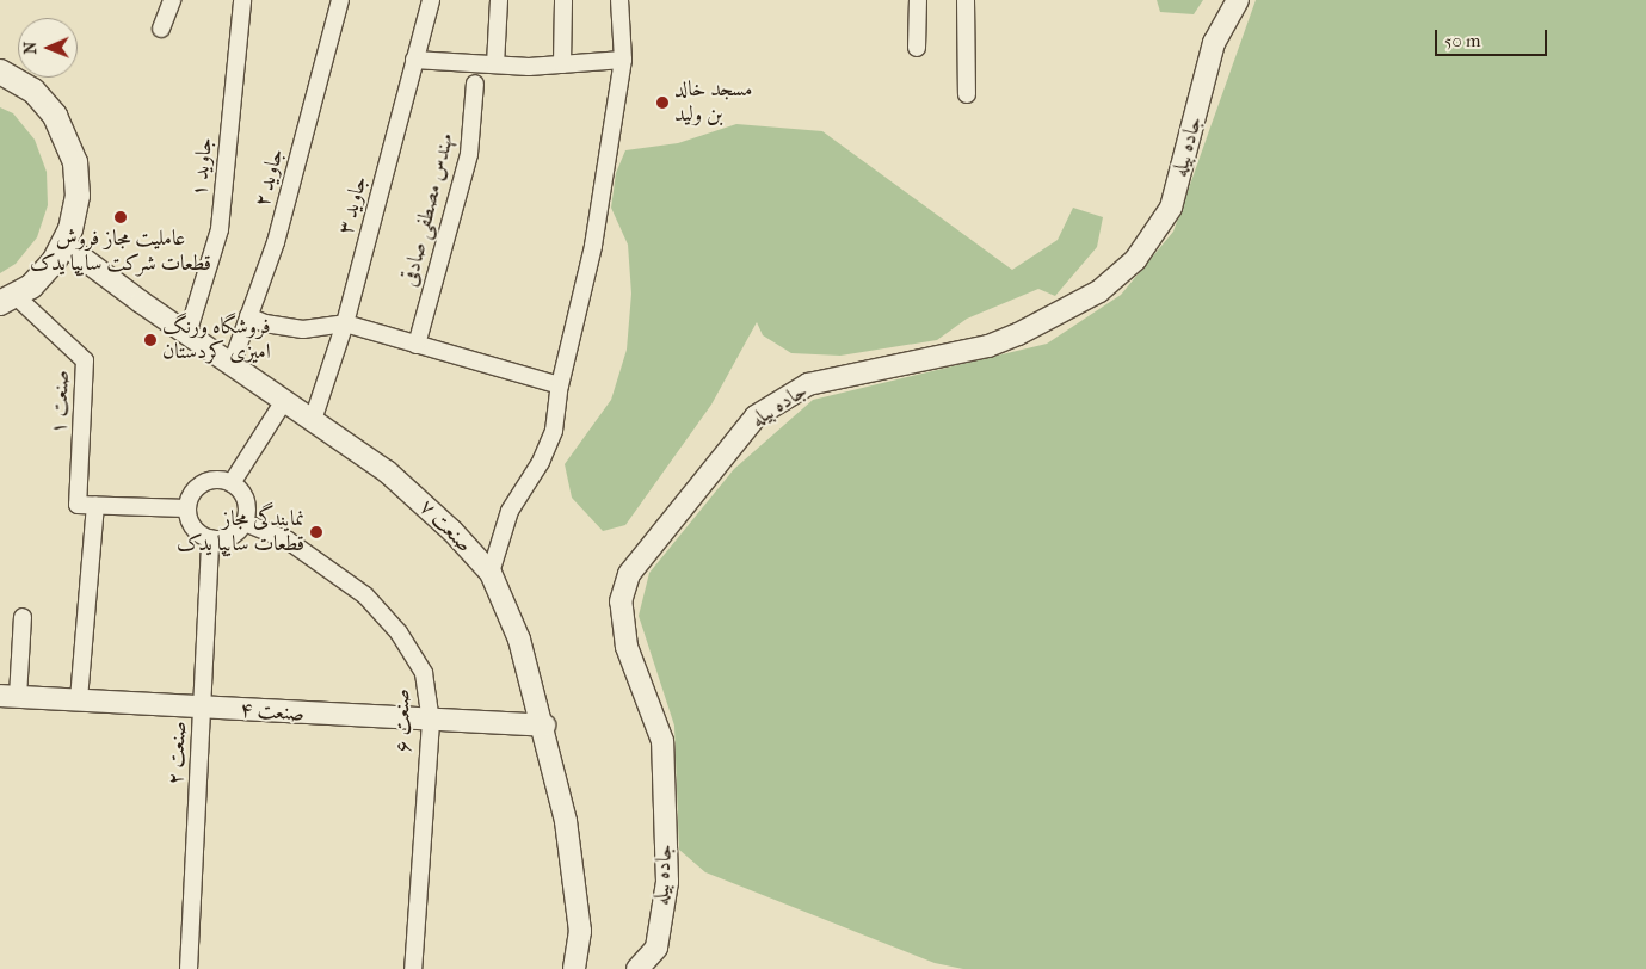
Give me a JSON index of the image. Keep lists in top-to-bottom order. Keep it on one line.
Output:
{"streets":{"street":["جاده بیله","جاوید ۱","جاوید ۲","جاوید ۳","مهندس مصطفی صادقی","صنعت ۱","صنعت ۷","صنعت ۴","صنعت ۶","صنعت ۲"]},"crossings":[["جاوید ۱","صنعت ۷"],["جاوید ۲","صنعت ۷"],["جاوید ۳","صنعت ۷"],["صنعت ۷","صنعت ۴"],["صنعت ۴","صنعت ۶"],["صنعت ۴","صنعت ۲"],["صنعت ۶","صنعت ۲"]],"places":["مسجد خالد بن ولید","عاملیت مجاز فروش قطعات شرکت سایپا یدک","فروشگاه ورنگ امیزی کردستان","نمایندگی مجاز قطعات سایپا یدک"],"scale_bar":"50 m","north":"left"}
